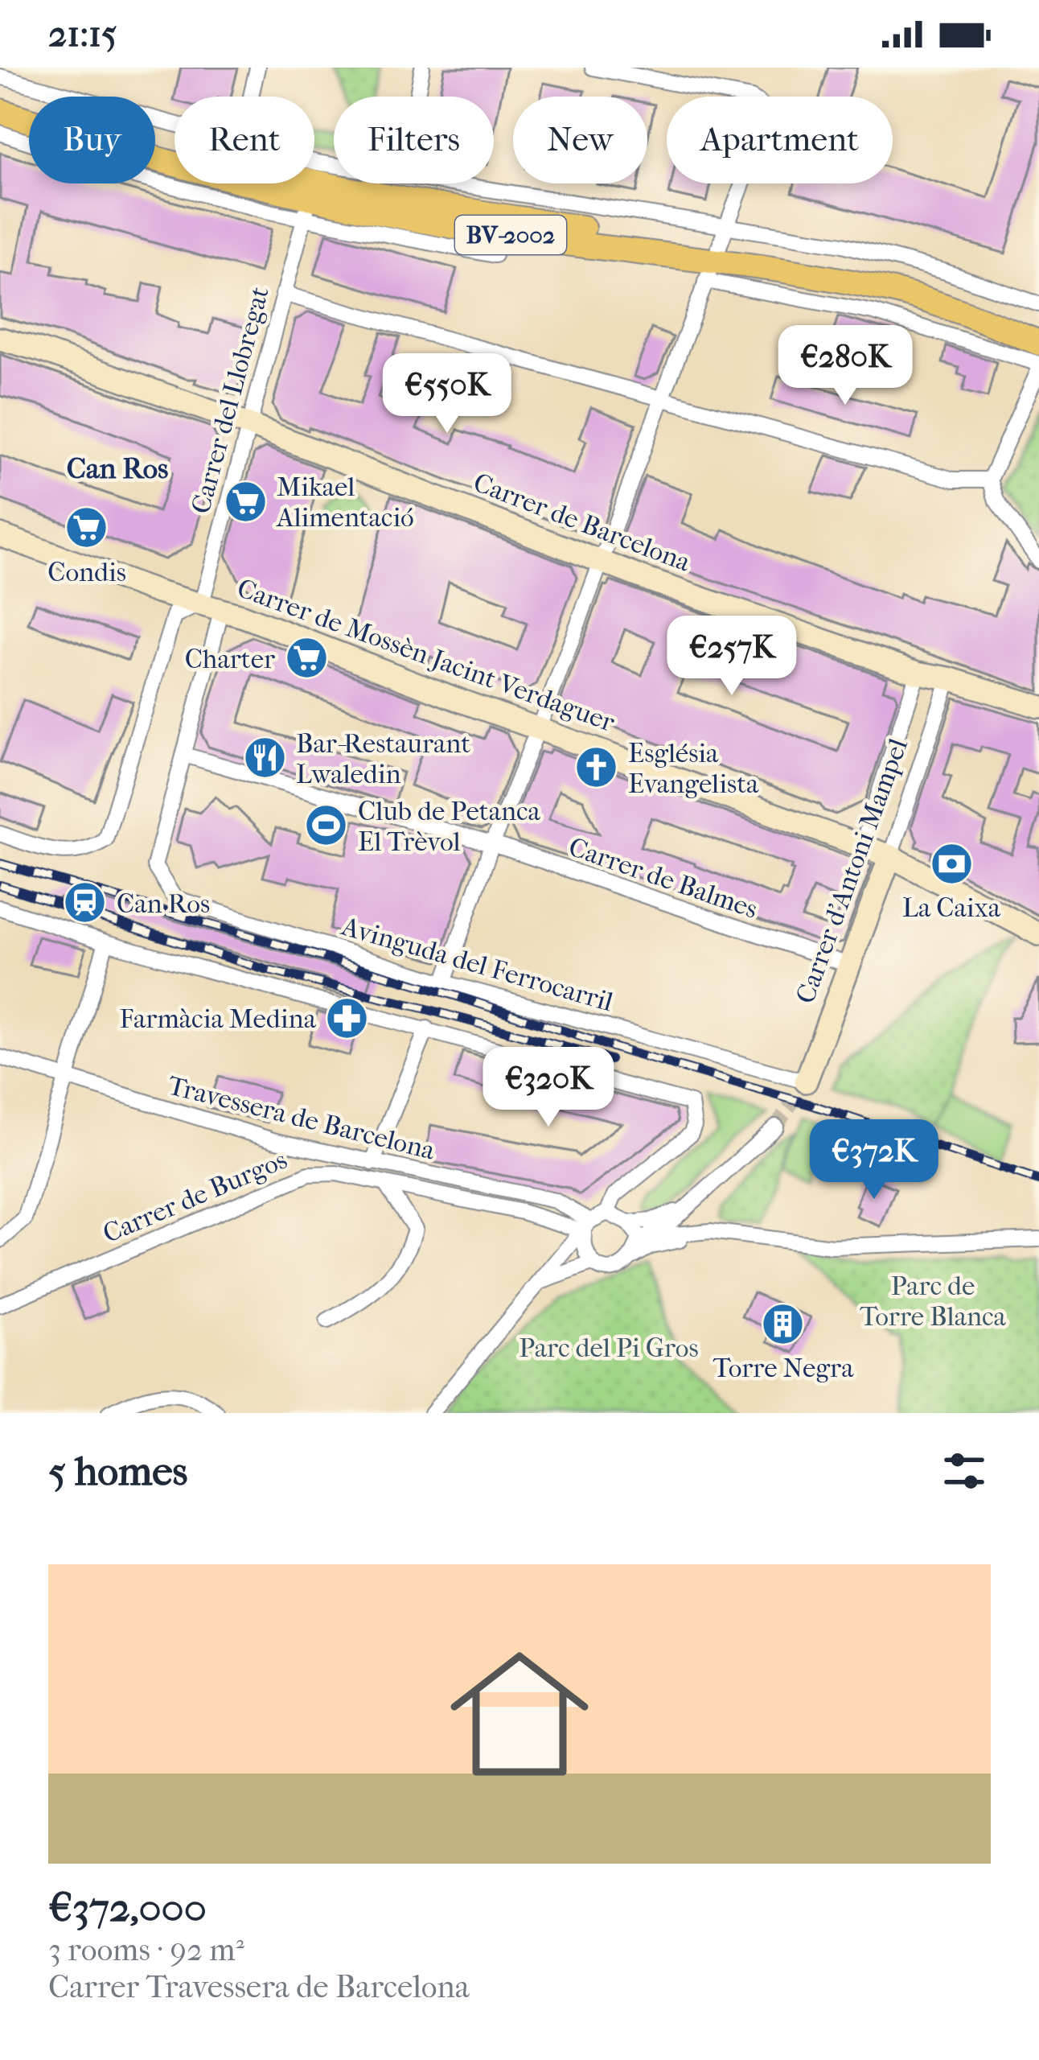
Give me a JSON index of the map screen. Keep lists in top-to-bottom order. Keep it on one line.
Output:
{"streets":{"main road":["BV-2002"],"street":["Carrer del Llobregat","Carrer de Barcelona","Carrer de Mossèn Jacint Verdaguer","Carrer d'Antoni Mampel","Carrer de Balmes","Avinguda del Ferrocarril","Travessera de Barcelona","Carrer de Burgos"]},"crossings":[["BV-2002","Carrer del Llobregat"],["Carrer del Llobregat","Carrer de Barcelona"],["Carrer del Llobregat","Carrer de Mossèn Jacint Verdaguer"],["Carrer del Llobregat","Carrer de Balmes"],["Carrer del Llobregat","Avinguda del Ferrocarril"],["Carrer de Barcelona","Carrer d'Antoni Mampel"],["Carrer de Mossèn Jacint Verdaguer","Carrer d'Antoni Mampel"],["Carrer d'Antoni Mampel","Carrer de Balmes"],["Carrer d'Antoni Mampel","Avinguda del Ferrocarril"],["Travessera de Barcelona","Carrer de Burgos"]],"districts":["Can Ros"],"parks":["Parc de Torre Blanca","Parc del Pi Gros"],"places":{"supermarket":["Mikael Alimentació","Condis","Charter"],"restaurant":["Bar-Restaurant Lwaledin"],"church":["Església Evangelista"],"sports":["Club de Petanca El Trèvol"],"bank":["La Caixa"],"station":["Can Ros"],"pharmacy":["Farmàcia Medina"],"building":["Torre Negra"]},"page":{"status":"21:15","chip":["Buy","Rent","Filters","New","Apartment"],"price":["€280K","€550K","€257K","€320K","€372K"],"heading":"5 homes","list":[{"name":"€372,000","note":"3 rooms · 92 m² · Carrer Travessera de Barcelona"}]}}
